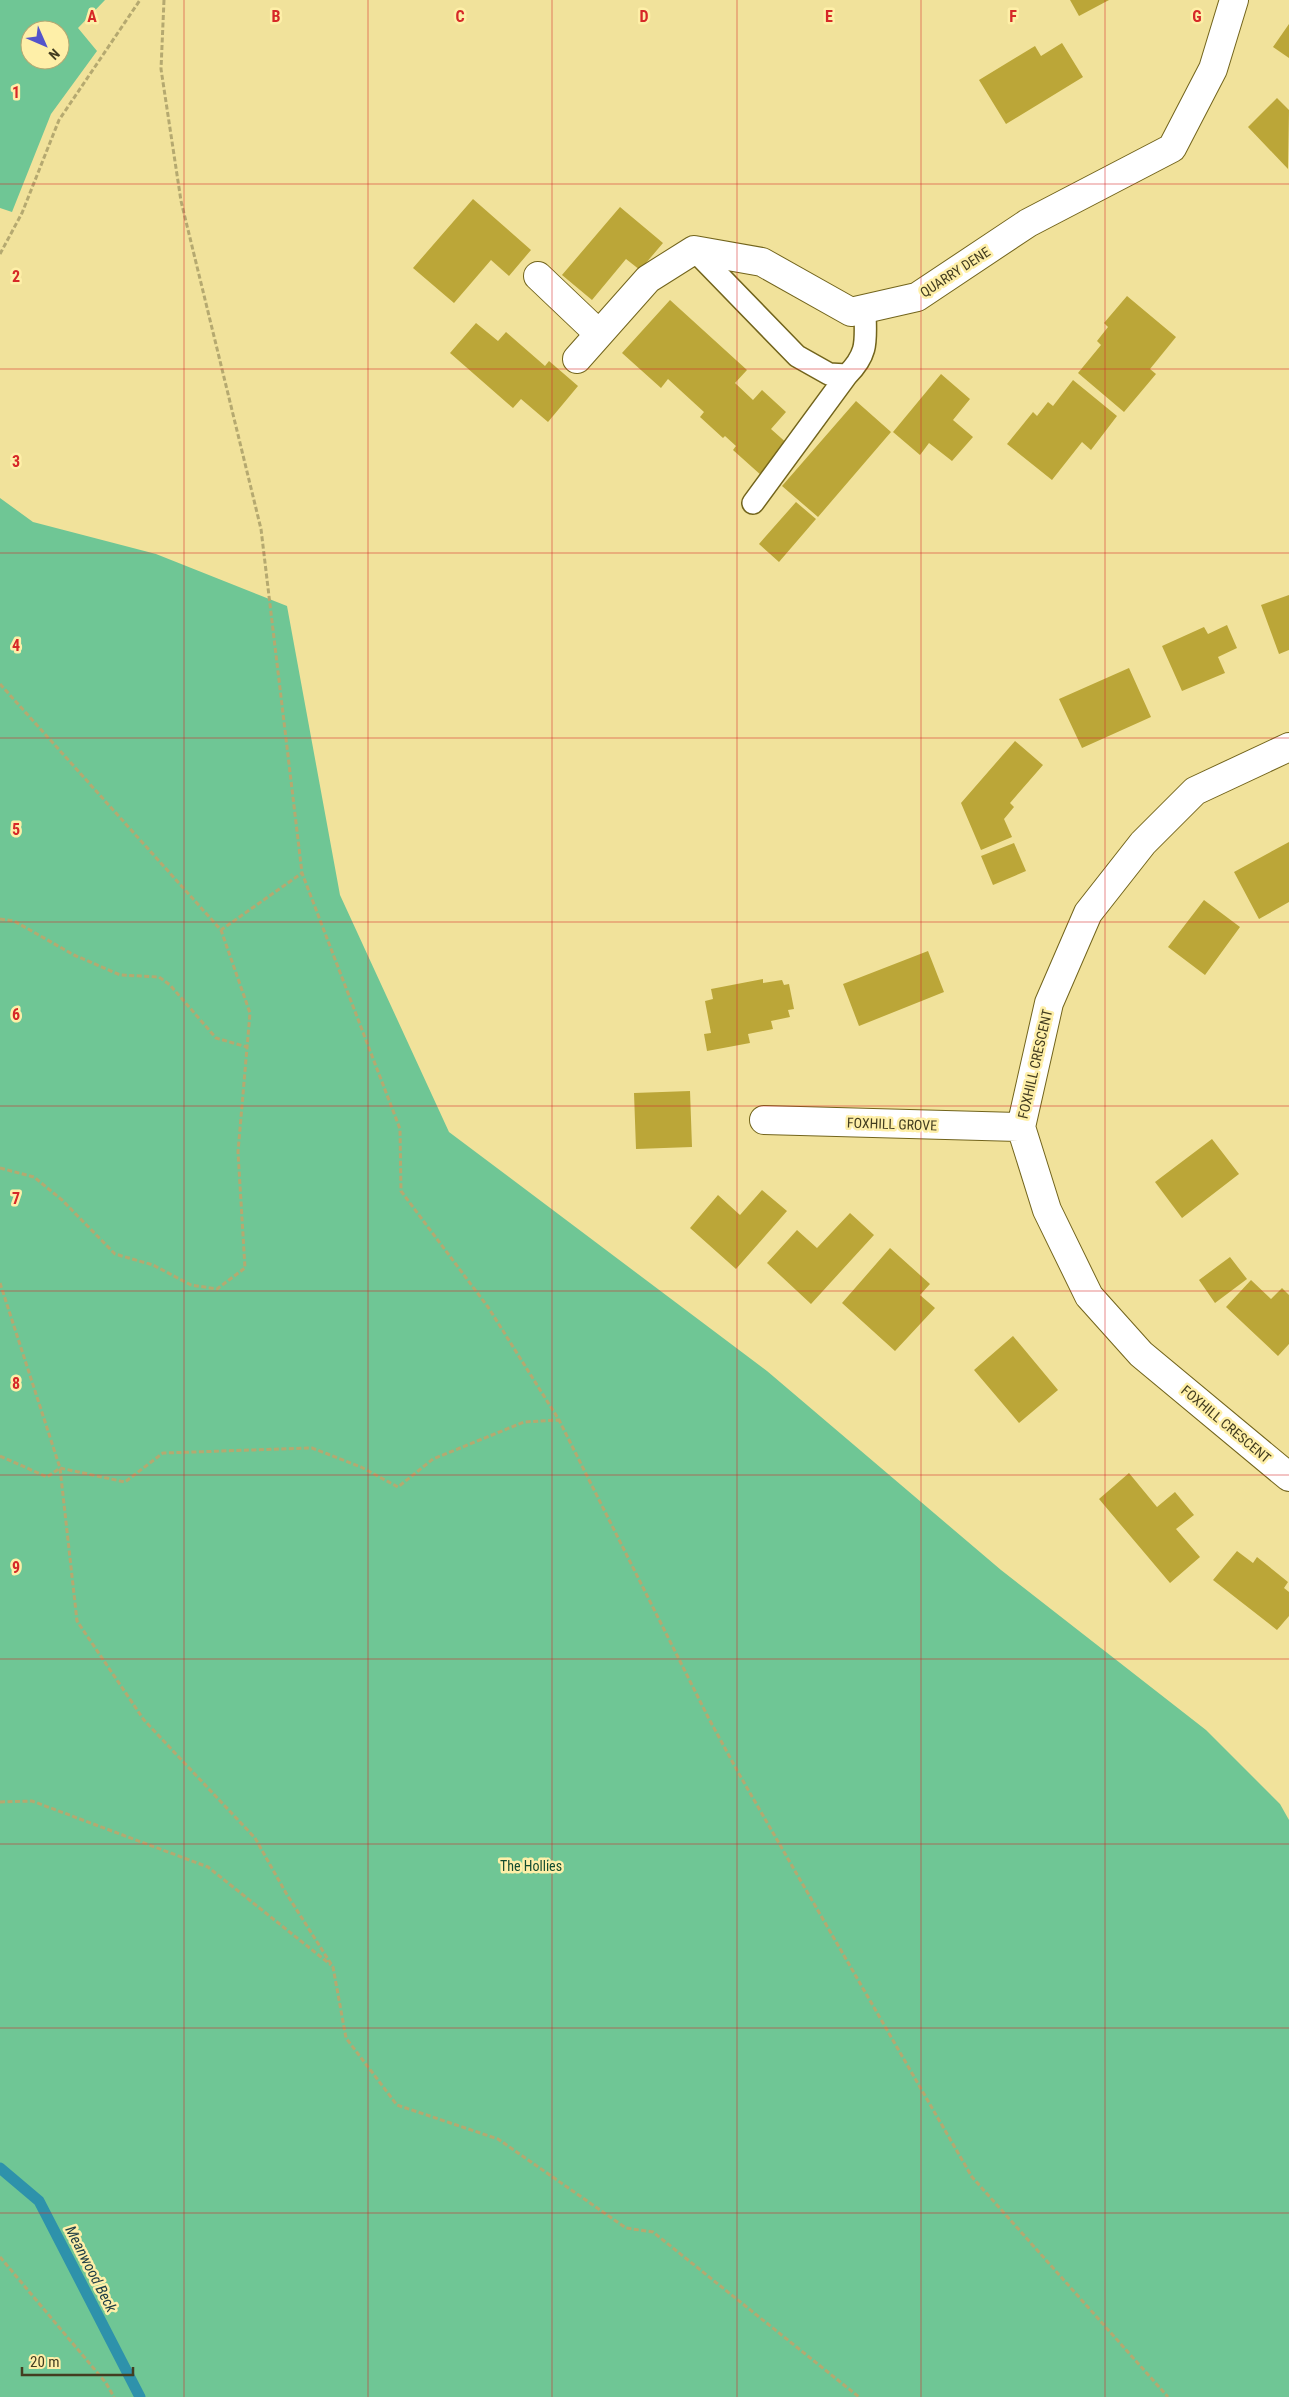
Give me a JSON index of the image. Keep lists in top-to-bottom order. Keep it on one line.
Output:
{"streets":{"street":["QUARRY DENE","FOXHILL CRESCENT","FOXHILL GROVE"]},"crossings":[["FOXHILL CRESCENT","FOXHILL GROVE"]],"water":["Meanwood Beck"],"parks":["The Hollies"],"scale_bar":"20 m","north":"bottom right","grid":{"columns":["A","B","C","D","E","F","G"],"rows":["1","2","3","4","5","6","7","8","9"]}}
